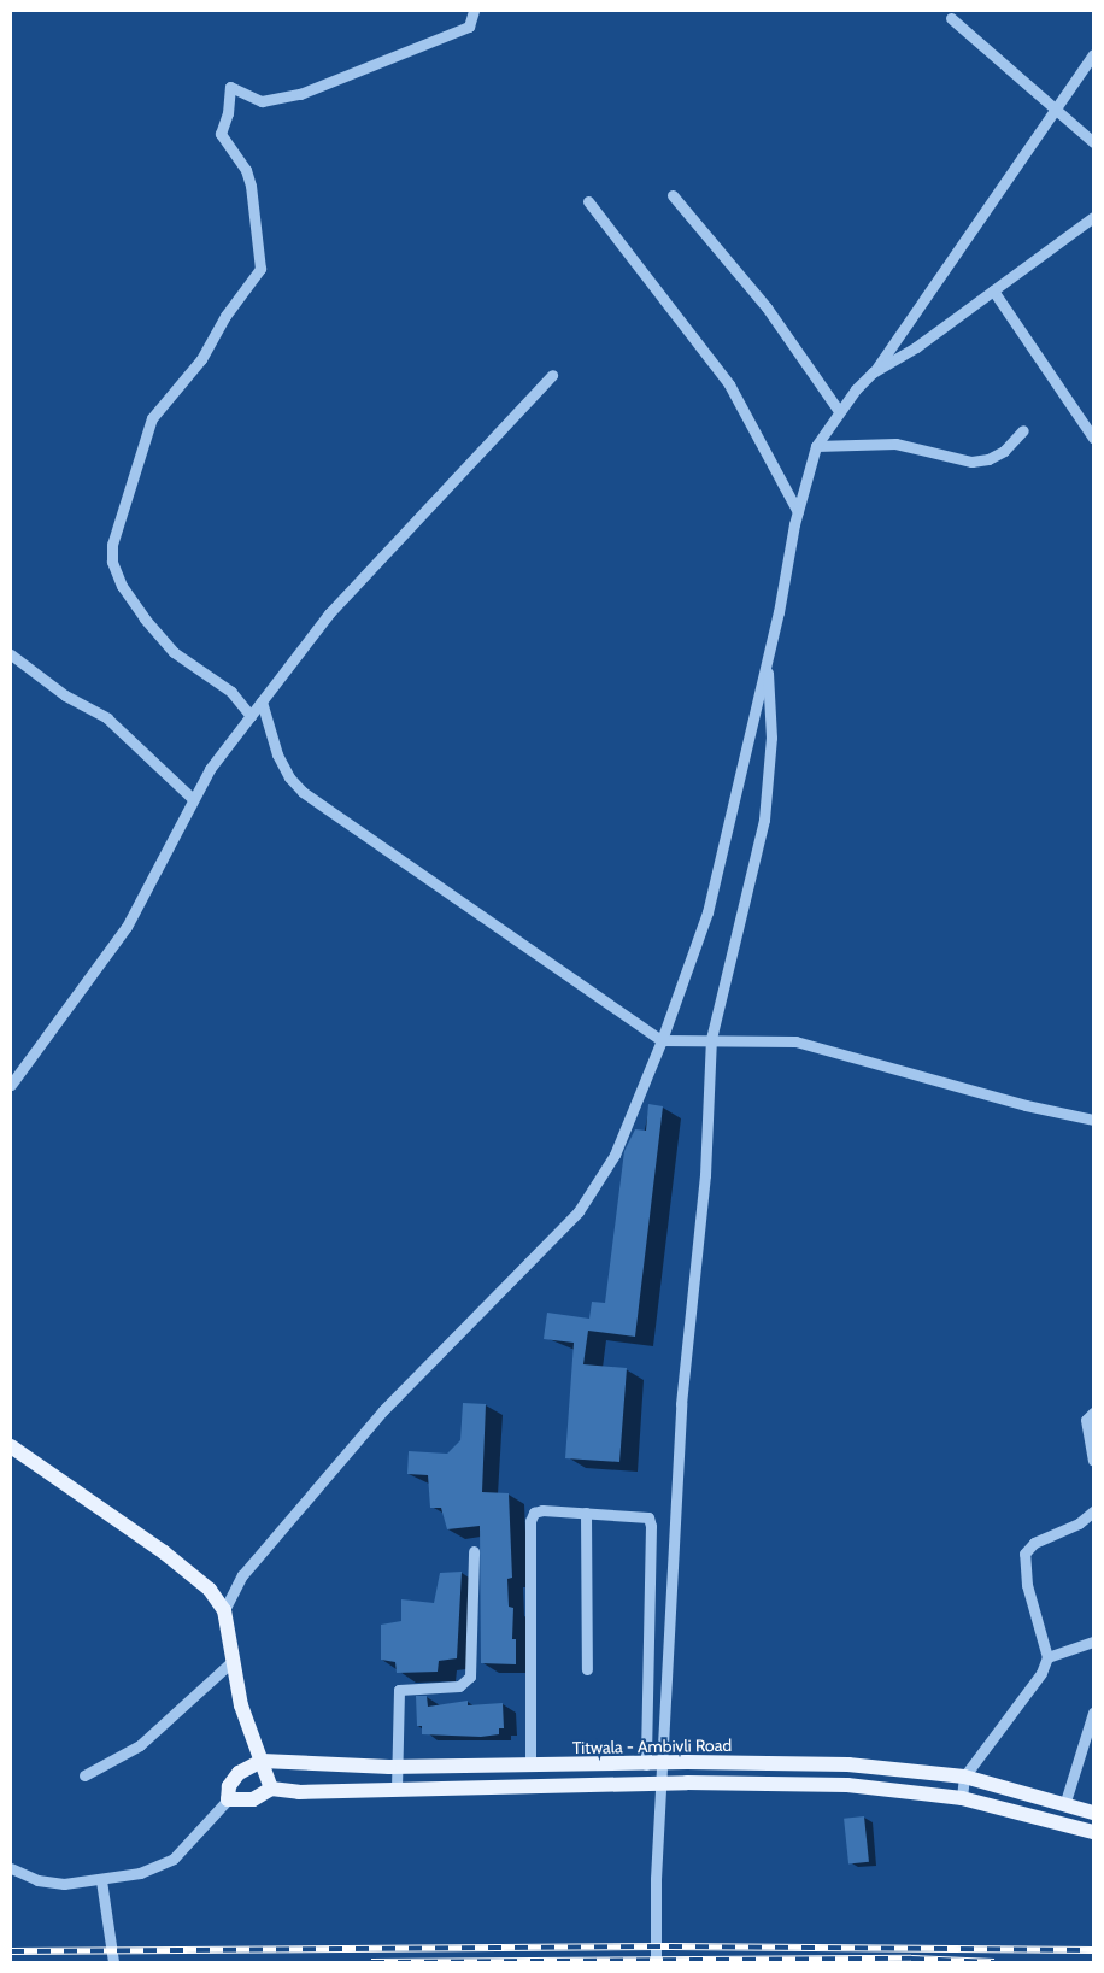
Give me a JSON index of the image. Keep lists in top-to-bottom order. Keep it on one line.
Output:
{"streets":{"main road":["Titwala - Ambivli Road"]}}
